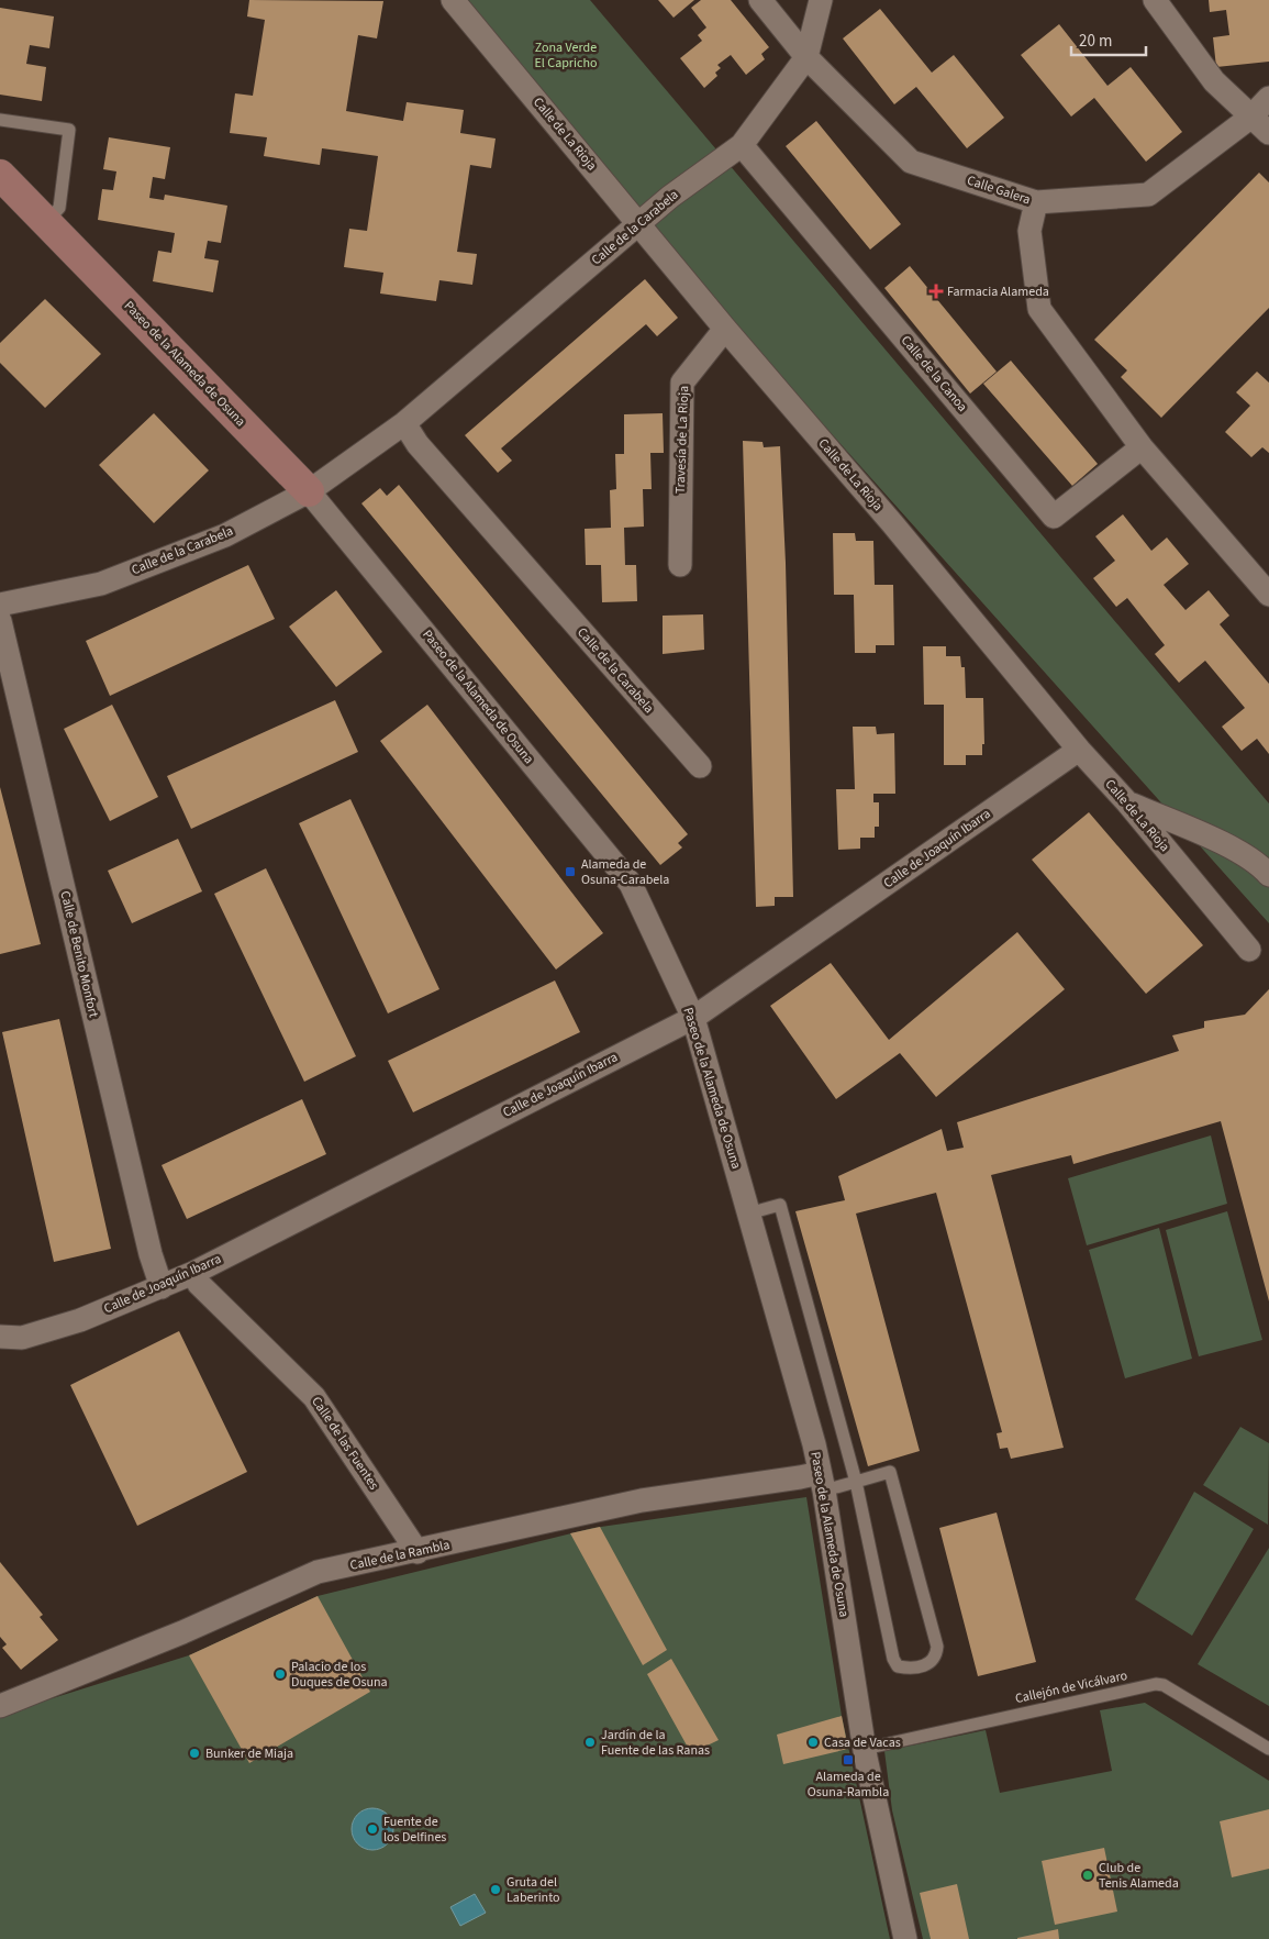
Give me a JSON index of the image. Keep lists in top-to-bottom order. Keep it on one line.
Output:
{"streets":{"street":["Calle de La Rioja","Calle Galera","Calle de la Carabela","Paseo de la Alameda de Osuna","Calle de la Canoa","Travesía de La Rioja","Calle de Joaquín Ibarra","Calle de Benito Monfort","Calle de las Fuentes","Calle de la Rambla"],"lane":["Callejón de Vicálvaro"]},"crossings":[["Calle de La Rioja","Calle de la Carabela"],["Calle de La Rioja","Travesía de La Rioja"],["Calle de La Rioja","Calle de Joaquín Ibarra"],["Calle Galera","Calle de la Carabela"],["Calle de la Carabela","Paseo de la Alameda de Osuna"],["Calle de la Carabela","Calle de la Canoa"],["Paseo de la Alameda de Osuna","Calle de Joaquín Ibarra"],["Paseo de la Alameda de Osuna","Calle de la Rambla"],["Paseo de la Alameda de Osuna","Callejón de Vicálvaro"],["Calle de Joaquín Ibarra","Calle de Benito Monfort"],["Calle de Joaquín Ibarra","Calle de las Fuentes"],["Calle de las Fuentes","Calle de la Rambla"]],"parks":["Zona Verde El Capricho"],"places":{"health":["Farmacia Alameda"],"transit":["Alameda de Osuna-Carabela","Alameda de Osuna-Rambla"],"other":["Palacio de los Duques de Osuna","Jardín de la Fuente de las Ranas","Casa de Vacas","Bunker de Miaja","Fuente de los Delfines","Club de Tenis Alameda","Gruta del Laberinto"]},"scale_bar":"20 m"}
